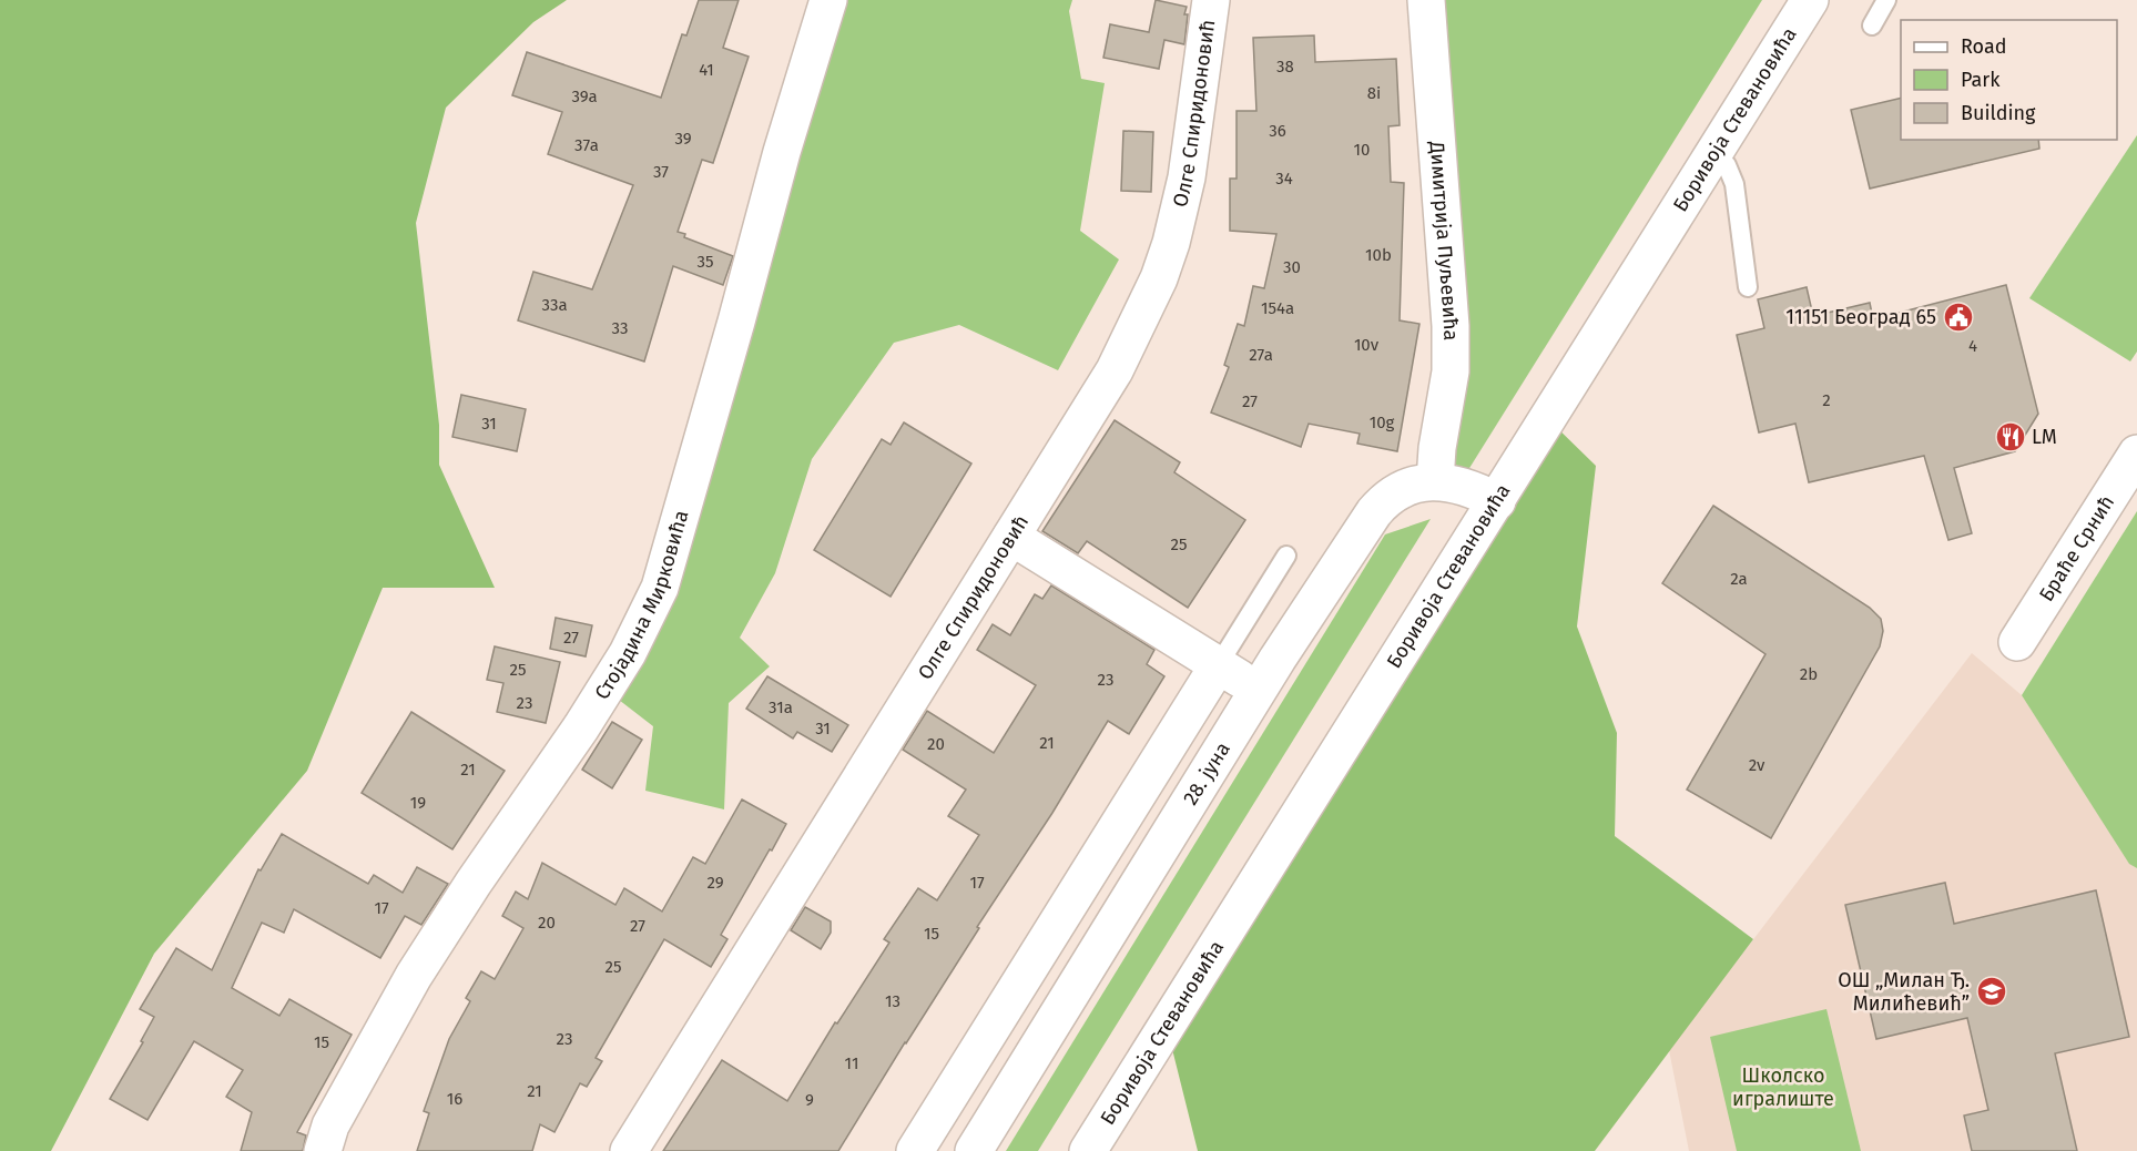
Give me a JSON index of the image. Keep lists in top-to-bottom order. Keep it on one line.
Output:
{"streets":{"street":["Олге Спиридоновић","Боривоја Стевановића","Димитрија Пуљевића","Браће Срнић","Стојадина Мирковића","28. јуна"]},"crossings":[["Боривоја Стевановића","28. јуна"],["Димитрија Пуљевића","28. јуна"]],"parks":["Школско игралиште"],"places":{"public building":["11151 Београд 65"],"restaurant":["LM"],"school or university":["ОШ „Милан Ђ. Милићевић”"]},"house_numbers":["38","41","8i","39a","36","39","37a","10","37","34","10b","35","30","33a","154a","33","10v","4","27a","2","27","10g","31","25","2a","27","25","2b","23","23","31a","31","21","20","2v","21","19","29","17","17","20","27","15","25","13","23","15","11","21","16","9"],"legend":["Road","Park","Building"]}
